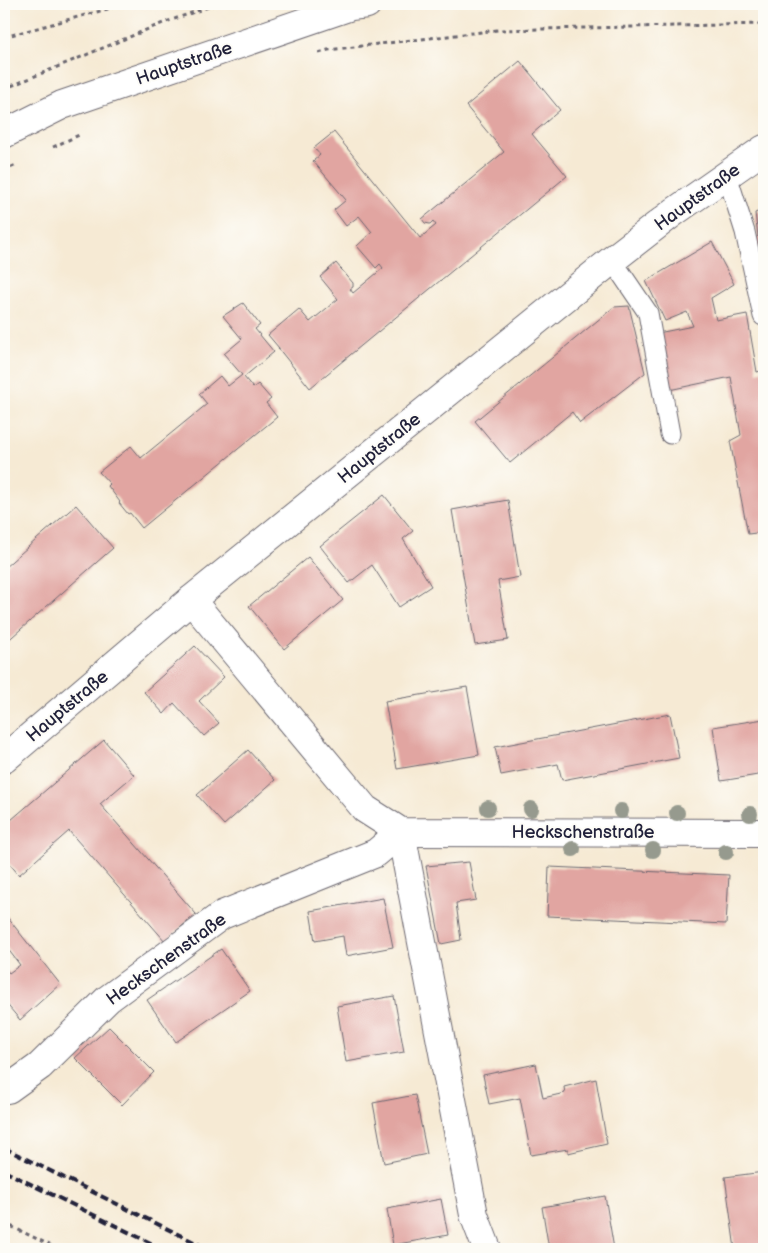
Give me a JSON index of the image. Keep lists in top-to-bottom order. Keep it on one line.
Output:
{"streets":{"street":["Hauptstraße","Heckschenstraße"]}}
